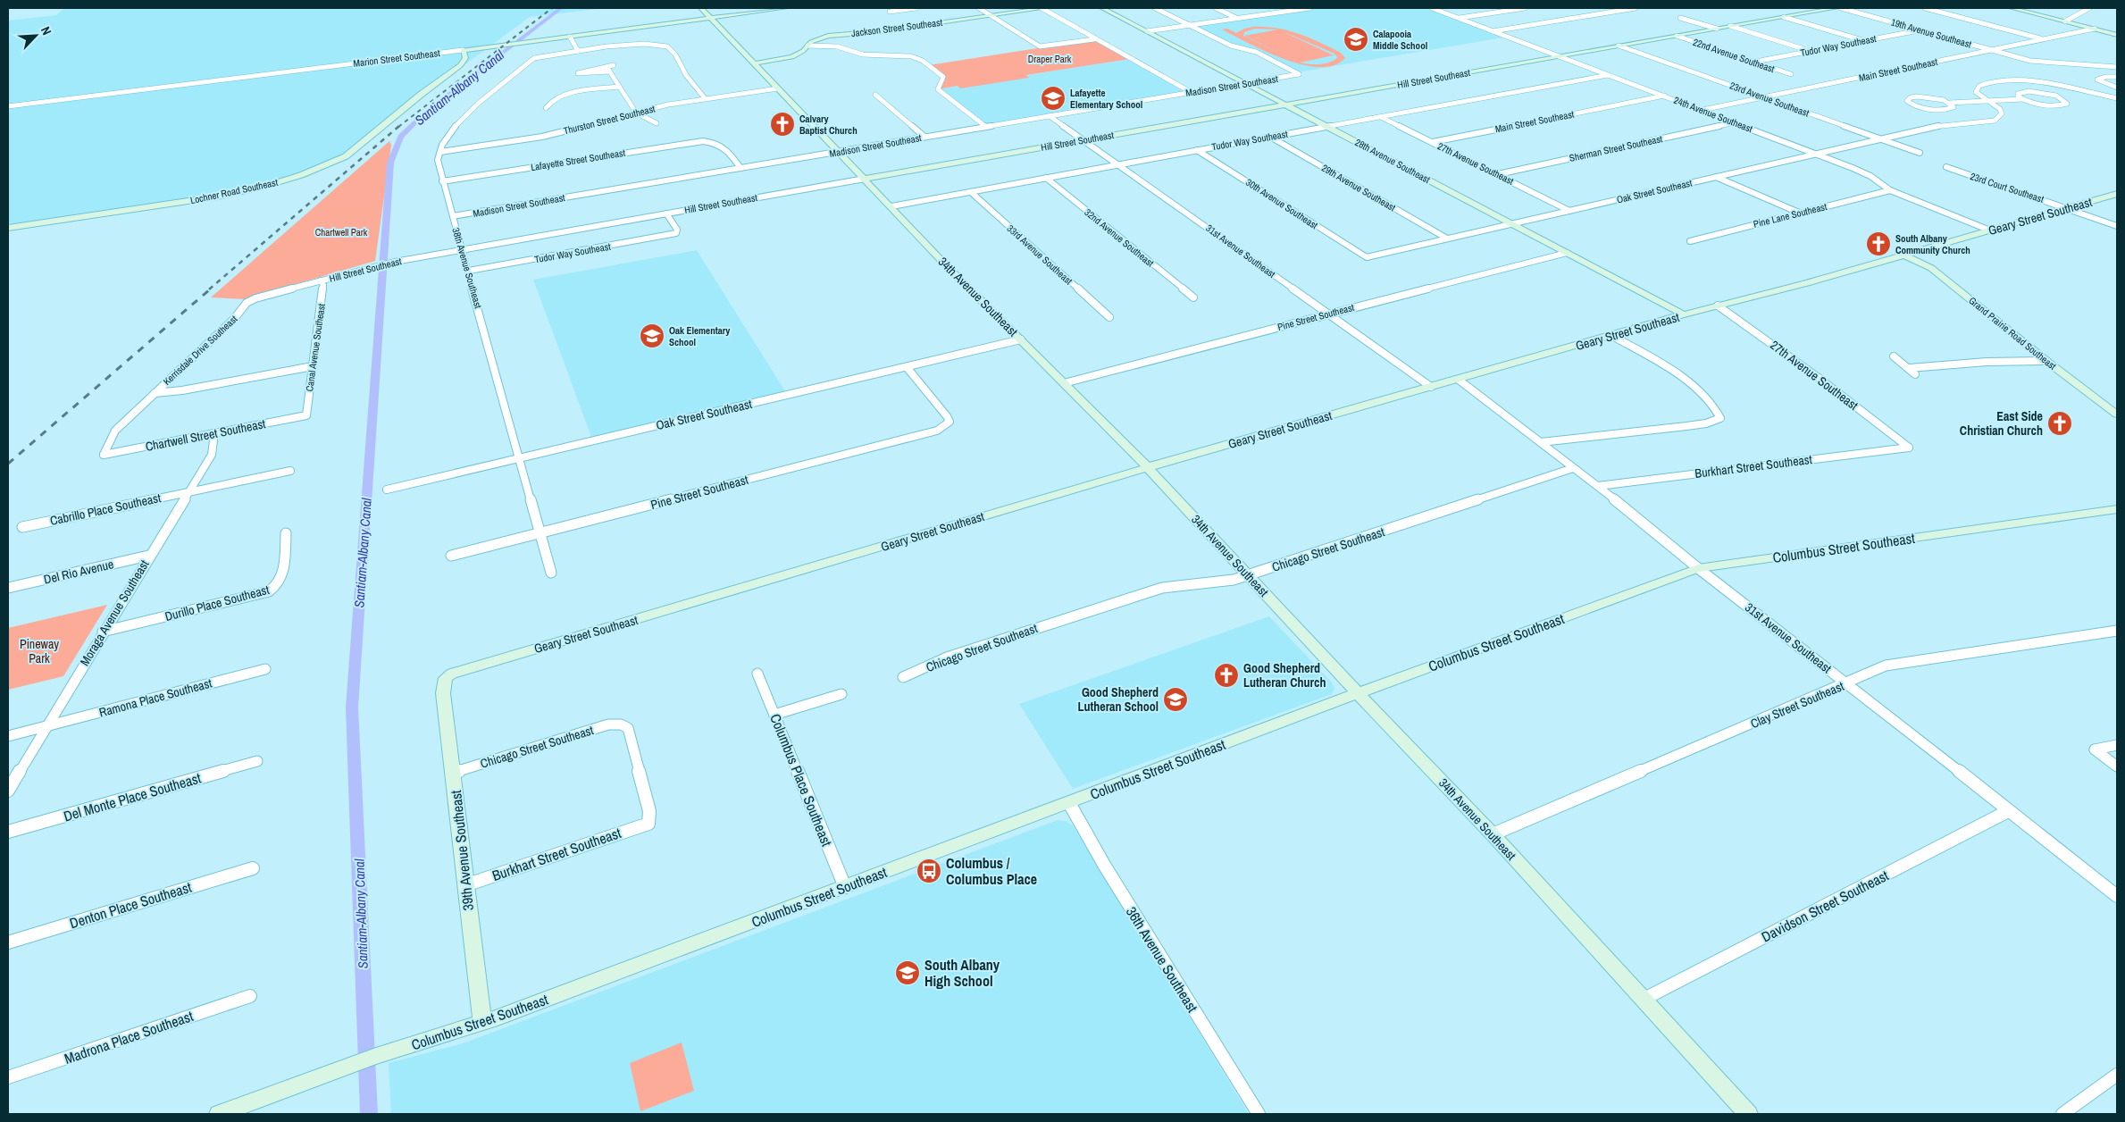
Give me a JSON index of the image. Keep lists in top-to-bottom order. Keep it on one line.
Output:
{"streets":{"street":["Jackson Street Southeast","19th Avenue Southeast","Tudor Way Southeast","22nd Avenue Southeast","Marion Street Southeast","Main Street Southeast","Hill Street Southeast","Madison Street Southeast","23rd Avenue Southeast","24th Avenue Southeast","Thurston Street Southeast","Sherman Street Southeast","Lafayette Street Southeast","28th Avenue Southeast","27th Avenue Southeast","29th Avenue Southeast","23rd Court Southeast","Lochner Road Southeast","Oak Street Southeast","30th Avenue Southeast","Pine Lane Southeast","Geary Street Southeast","32nd Avenue Southeast","31st Avenue Southeast","33rd Avenue Southeast","38th Avenue Southeast","34th Avenue Southeast","Pine Street Southeast","Grand Prairie Road Southeast","Canal Avenue Southeast","Kerrisdale Drive Southeast","Chartwell Street Southeast","Burkhart Street Southeast","Cabrillo Place Southeast","Columbus Street Southeast","Chicago Street Southeast","Del Rio Avenue","Durillo Place Southeast","Moraga Avenue Southeast","Ramona Place Southeast","Clay Street Southeast","Columbus Place Southeast","Del Monte Place Southeast","39th Avenue Southeast","Denton Place Southeast","Davidson Street Southeast","36th Avenue Southeast","Madrona Place Southeast"]},"crossings":[["Jackson Street Southeast","34th Avenue Southeast"],["19th Avenue Southeast","Tudor Way Southeast"],["19th Avenue Southeast","Main Street Southeast"],["Tudor Way Southeast","22nd Avenue Southeast"],["Tudor Way Southeast","Hill Street Southeast"],["Tudor Way Southeast","24th Avenue Southeast"],["Tudor Way Southeast","28th Avenue Southeast"],["Tudor Way Southeast","27th Avenue Southeast"],["Tudor Way Southeast","29th Avenue Southeast"],["Tudor Way Southeast","30th Avenue Southeast"],["Tudor Way Southeast","32nd Avenue Southeast"],["Tudor Way Southeast","31st Avenue Southeast"],["Tudor Way Southeast","33rd Avenue Southeast"],["Tudor Way Southeast","38th Avenue Southeast"],["Tudor Way Southeast","34th Avenue Southeast"],["22nd Avenue Southeast","Hill Street Southeast"],["Marion Street Southeast","Lochner Road Southeast"],["Marion Street Southeast","34th Avenue Southeast"],["Main Street Southeast","23rd Avenue Southeast"],["Main Street Southeast","24th Avenue Southeast"],["Main Street Southeast","27th Avenue Southeast"],["Hill Street Southeast","23rd Avenue Southeast"],["Hill Street Southeast","24th Avenue Southeast"],["Hill Street Southeast","28th Avenue Southeast"],["Hill Street Southeast","31st Avenue Southeast"],["Hill Street Southeast","38th Avenue Southeast"],["Hill Street Southeast","34th Avenue Southeast"],["Hill Street Southeast","Canal Avenue Southeast"],["Hill Street Southeast","Kerrisdale Drive Southeast"],["Madison Street Southeast","Lafayette Street Southeast"],["Madison Street Southeast","28th Avenue Southeast"],["Madison Street Southeast","31st Avenue Southeast"],["Madison Street Southeast","38th Avenue Southeast"],["Madison Street Southeast","34th Avenue Southeast"],["23rd Avenue Southeast","Oak Street Southeast"],["24th Avenue Southeast","Sherman Street Southeast"],["24th Avenue Southeast","Oak Street Southeast"],["24th Avenue Southeast","Pine Lane Southeast"],["24th Avenue Southeast","Geary Street Southeast"],["Thurston Street Southeast","38th Avenue Southeast"],["Thurston Street Southeast","34th Avenue Southeast"],["Sherman Street Southeast","27th Avenue Southeast"],["Lafayette Street Southeast","38th Avenue Southeast"],["28th Avenue Southeast","Oak Street Southeast"],["28th Avenue Southeast","Geary Street Southeast"],["28th Avenue Southeast","Pine Street Southeast"],["27th Avenue Southeast","Oak Street Southeast"],["27th Avenue Southeast","Geary Street Southeast"],["27th Avenue Southeast","Burkhart Street Southeast"],["29th Avenue Southeast","Oak Street Southeast"],["23rd Court Southeast","Geary Street Southeast"],["Oak Street Southeast","30th Avenue Southeast"],["Oak Street Southeast","38th Avenue Southeast"],["Oak Street Southeast","34th Avenue Southeast"],["Oak Street Southeast","Pine Street Southeast"],["Geary Street Southeast","31st Avenue Southeast"],["Geary Street Southeast","34th Avenue Southeast"],["Geary Street Southeast","Grand Prairie Road Southeast"],["Geary Street Southeast","39th Avenue Southeast"],["31st Avenue Southeast","Pine Street Southeast"],["31st Avenue Southeast","Burkhart Street Southeast"],["31st Avenue Southeast","Columbus Street Southeast"],["31st Avenue Southeast","Chicago Street Southeast"],["31st Avenue Southeast","Clay Street Southeast"],["31st Avenue Southeast","Davidson Street Southeast"],["38th Avenue Southeast","Pine Street Southeast"],["34th Avenue Southeast","Pine Street Southeast"],["34th Avenue Southeast","Columbus Street Southeast"],["34th Avenue Southeast","Chicago Street Southeast"],["34th Avenue Southeast","Clay Street Southeast"],["34th Avenue Southeast","Davidson Street Southeast"],["Canal Avenue Southeast","Kerrisdale Drive Southeast"],["Canal Avenue Southeast","Chartwell Street Southeast"],["Kerrisdale Drive Southeast","Chartwell Street Southeast"],["Chartwell Street Southeast","Moraga Avenue Southeast"],["Burkhart Street Southeast","Chicago Street Southeast"],["Burkhart Street Southeast","39th Avenue Southeast"],["Cabrillo Place Southeast","Moraga Avenue Southeast"],["Columbus Street Southeast","Columbus Place Southeast"],["Columbus Street Southeast","39th Avenue Southeast"],["Columbus Street Southeast","36th Avenue Southeast"],["Chicago Street Southeast","39th Avenue Southeast"],["Del Rio Avenue","Moraga Avenue Southeast"],["Durillo Place Southeast","Moraga Avenue Southeast"],["Moraga Avenue Southeast","Ramona Place Southeast"]],"water":["Santiam-Albany Canal"],"parks":["Draper Park","Chartwell Park","Pineway Park"],"places":{"school or university":["Calapooia Middle School","Lafayette Elementary School","Oak Elementary School","Good Shepherd Lutheran School","South Albany High School"],"church":["Calvary Baptist Church","South Albany Community Church","East Side Christian Church","Good Shepherd Lutheran Church"],"bus stop":["Columbus / Columbus Place"]},"north":"top right"}
